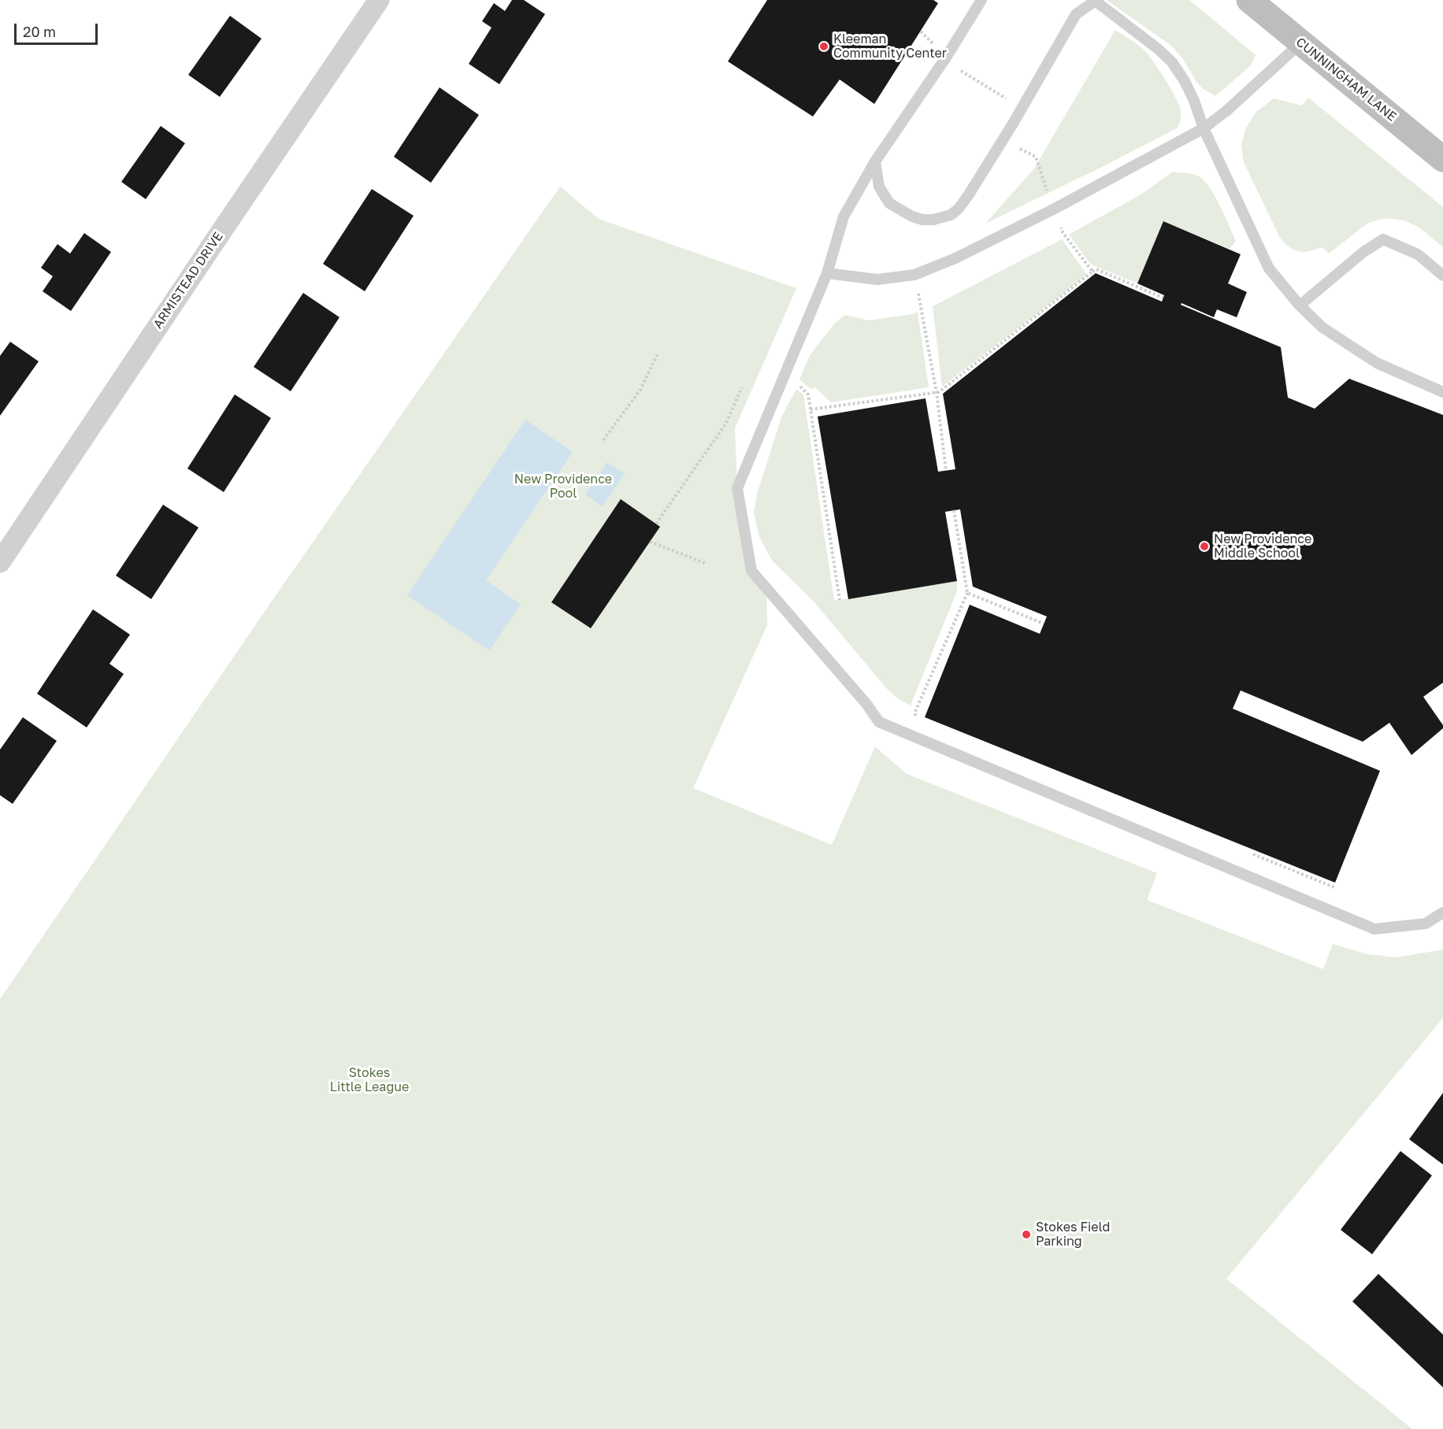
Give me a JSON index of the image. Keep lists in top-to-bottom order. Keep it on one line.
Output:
{"streets":{"street":["CUNNINGHAM LANE","ARMISTEAD DRIVE"]},"parks":["New Providence Pool","Stokes Little League"],"places":["Kleeman Community Center","New Providence Middle School","Stokes Field Parking"],"scale_bar":"20 m"}
